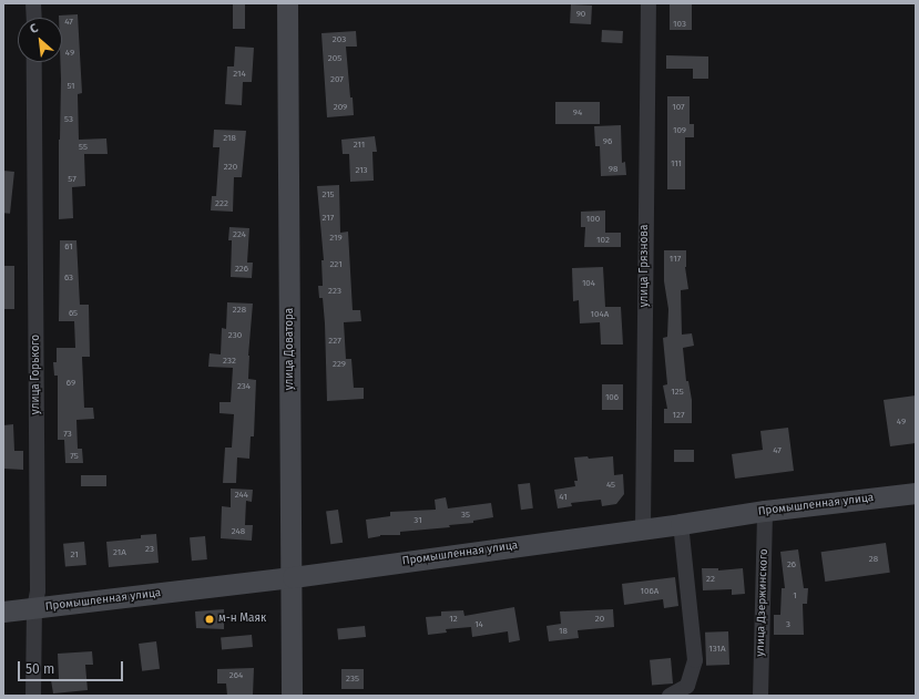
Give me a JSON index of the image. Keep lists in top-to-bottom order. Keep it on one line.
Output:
{"streets":{"main road":["улица Доватора","Промышленная улица"],"street":["улица Грязнова","улица Горького","улица Дзержинского"]},"crossings":[["улица Грязнова","Промышленная улица"],["улица Доватора","Промышленная улица"],["улица Горького","Промышленная улица"],["Промышленная улица","улица Дзержинского"]],"places":["м-н Маяк"],"house_numbers":["90","47","103","203","49","205","214","207","51","209","107","94","53","109","218","96","211","55","111","220","98","213","57","215","222","217","100","224","219","102","61","117","221","226","63","104","223","228","65","104А","230","227","232","229","69","234","125","106","127","49","73","47","75","45","244","41","35","31","248","23","21А","21","28","26","22","106А","1","12","20","14","3","18","131А","264","235"],"scale_bar":"50 m","north":"top left"}
